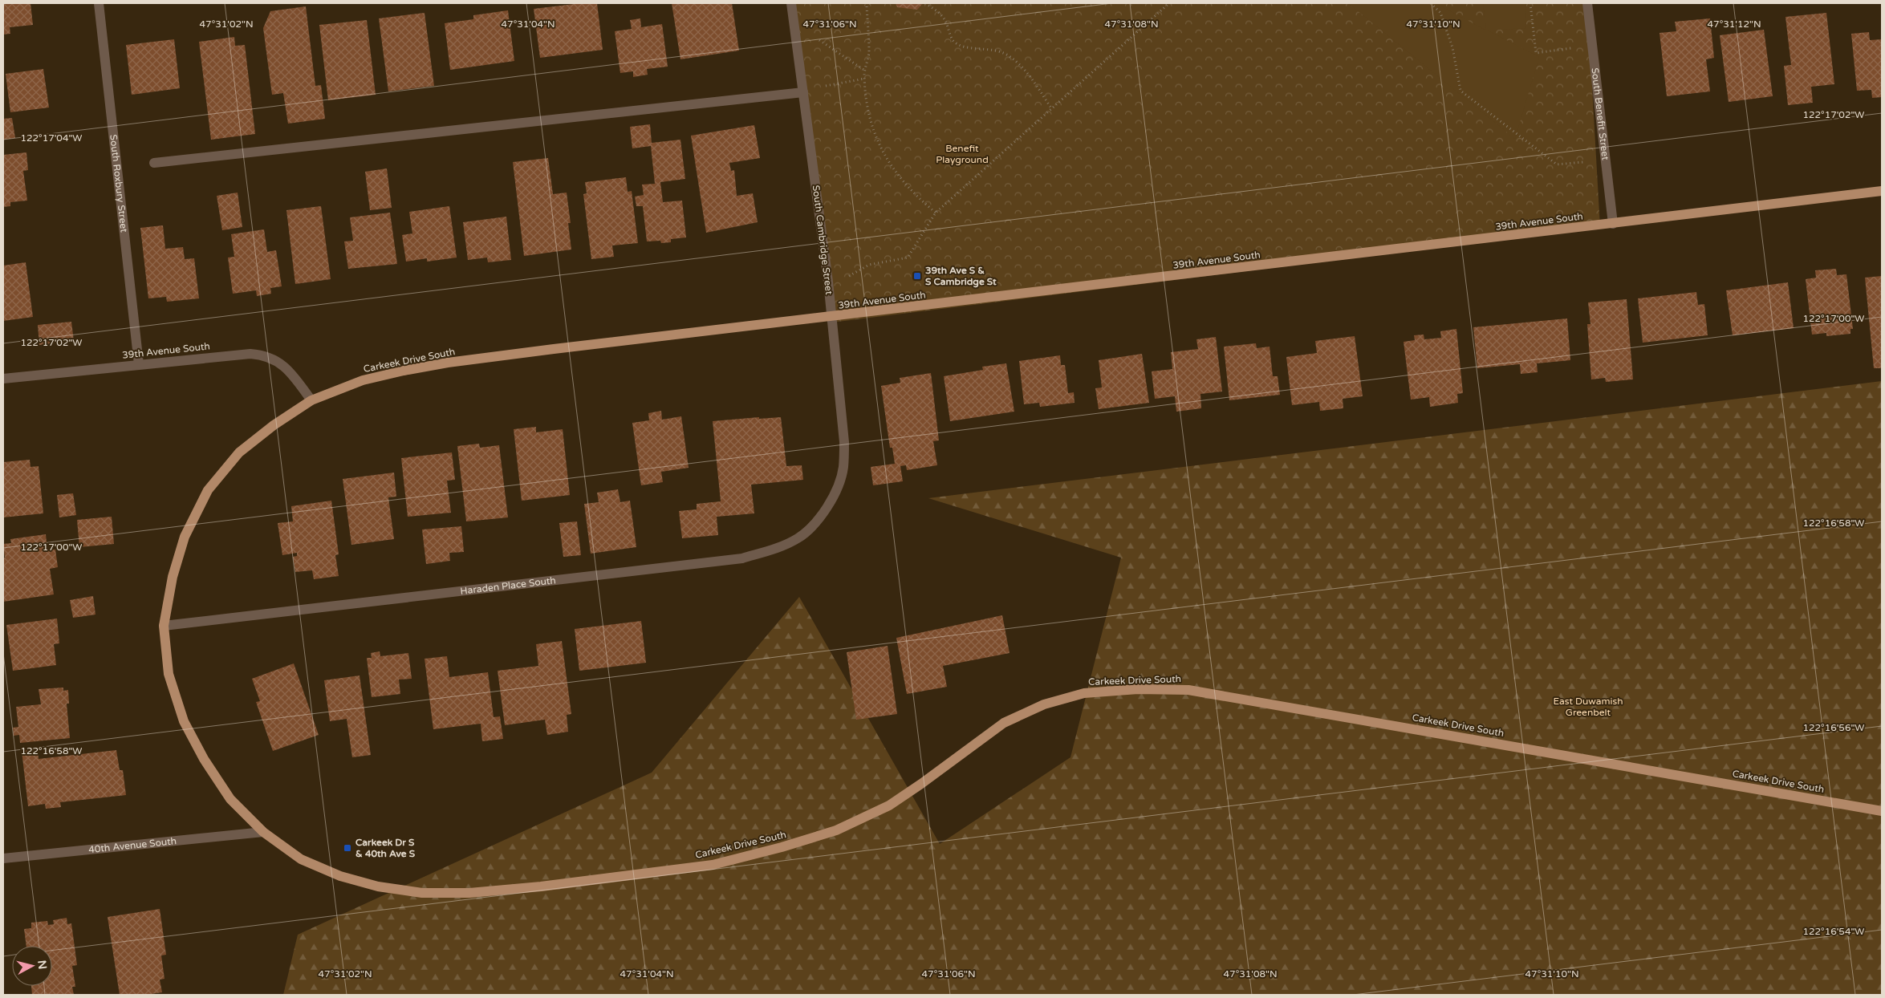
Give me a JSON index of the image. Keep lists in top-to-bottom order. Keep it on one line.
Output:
{"streets":{"main road":["39th Avenue South","Carkeek Drive South"],"street":["South Benefit Street","South Roxbury Street","South Cambridge Street","Haraden Place South","40th Avenue South"]},"crossings":[["South Benefit Street","39th Avenue South"],["South Roxbury Street","39th Avenue South"],["39th Avenue South","South Cambridge Street"],["39th Avenue South","Carkeek Drive South"],["South Cambridge Street","Haraden Place South"],["Carkeek Drive South","Haraden Place South"],["Carkeek Drive South","40th Avenue South"]],"parks":["Benefit Playground","East Duwamish Greenbelt"],"places":{"transit":["39th Ave S & S Cambridge St","Carkeek Dr S & 40th Ave S"]},"north":"right","coordinates":["47°31'02\"N","47°31'04\"N","47°31'06\"N","47°31'08\"N","47°31'10\"N","47°31'12\"N","122°17'02\"W","122°17'04\"W","122°17'00\"W","122°16'58\"W","122°16'56\"W","122°16'54\"W"]}
